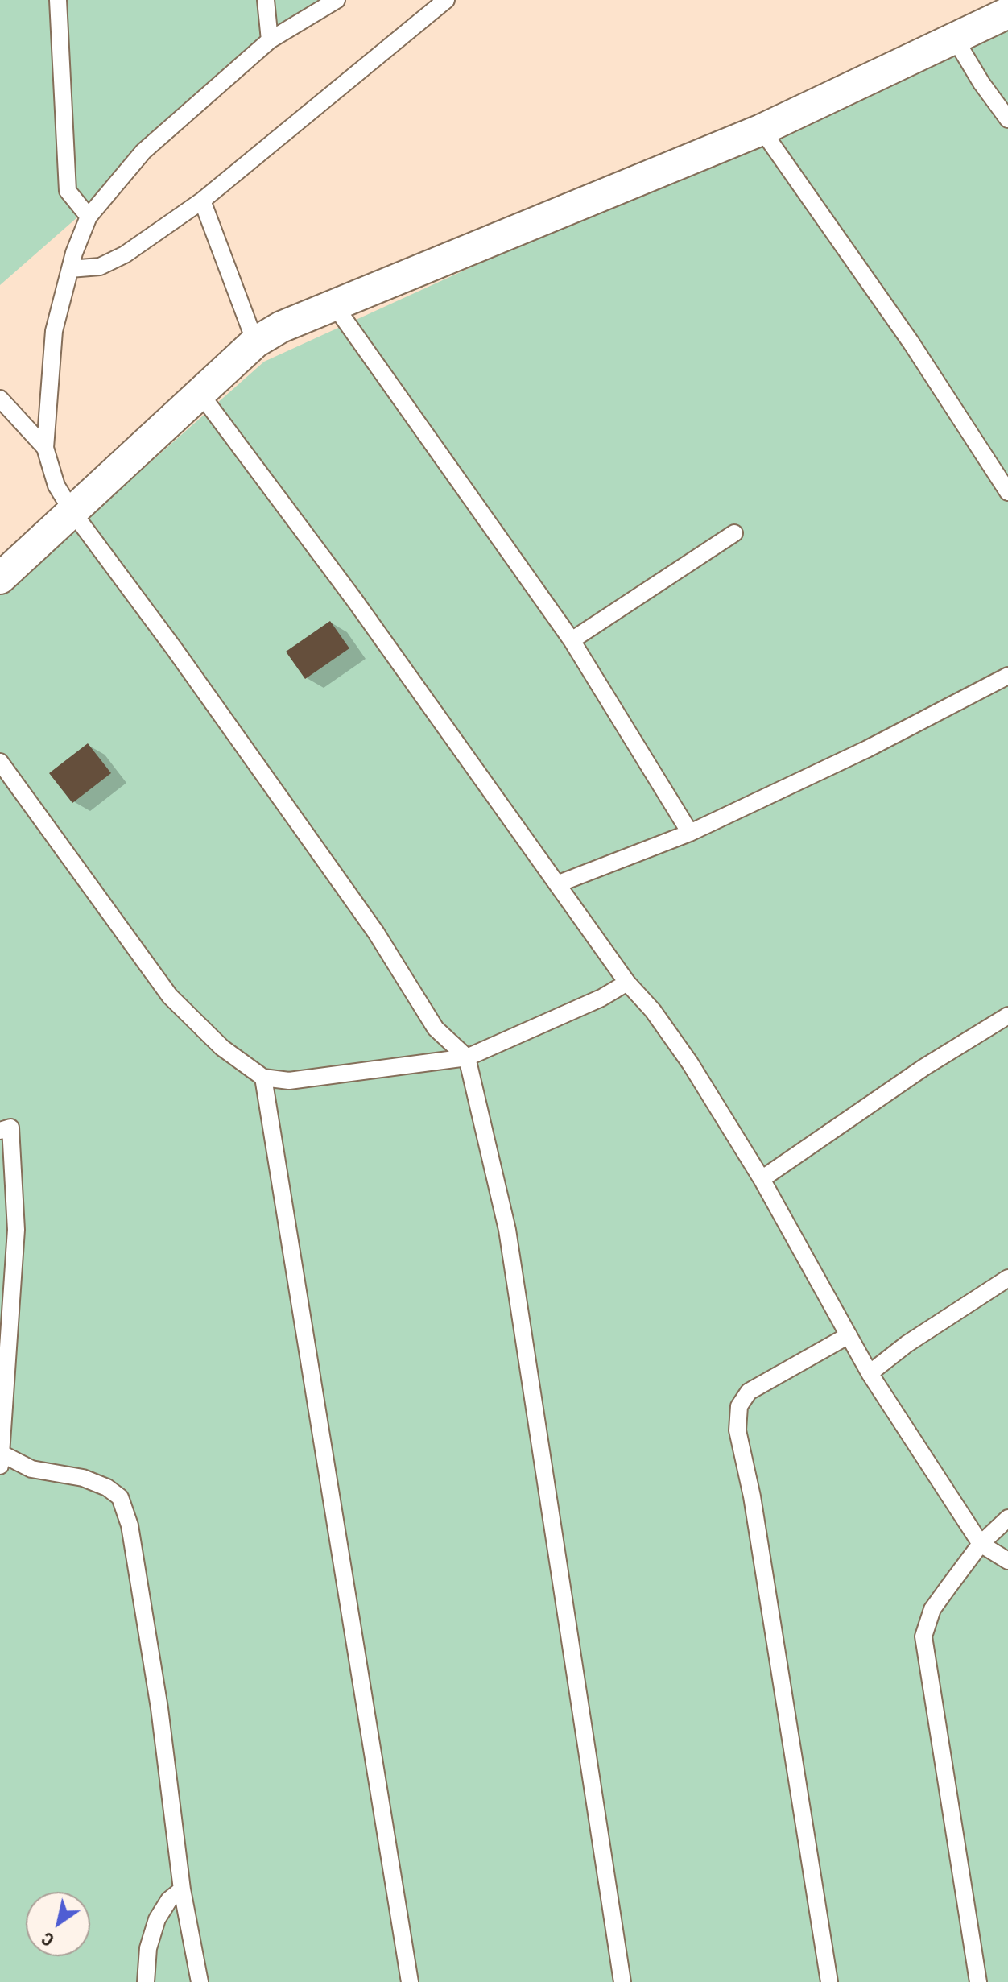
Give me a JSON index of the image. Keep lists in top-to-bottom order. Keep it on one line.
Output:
{"north":"bottom left"}
